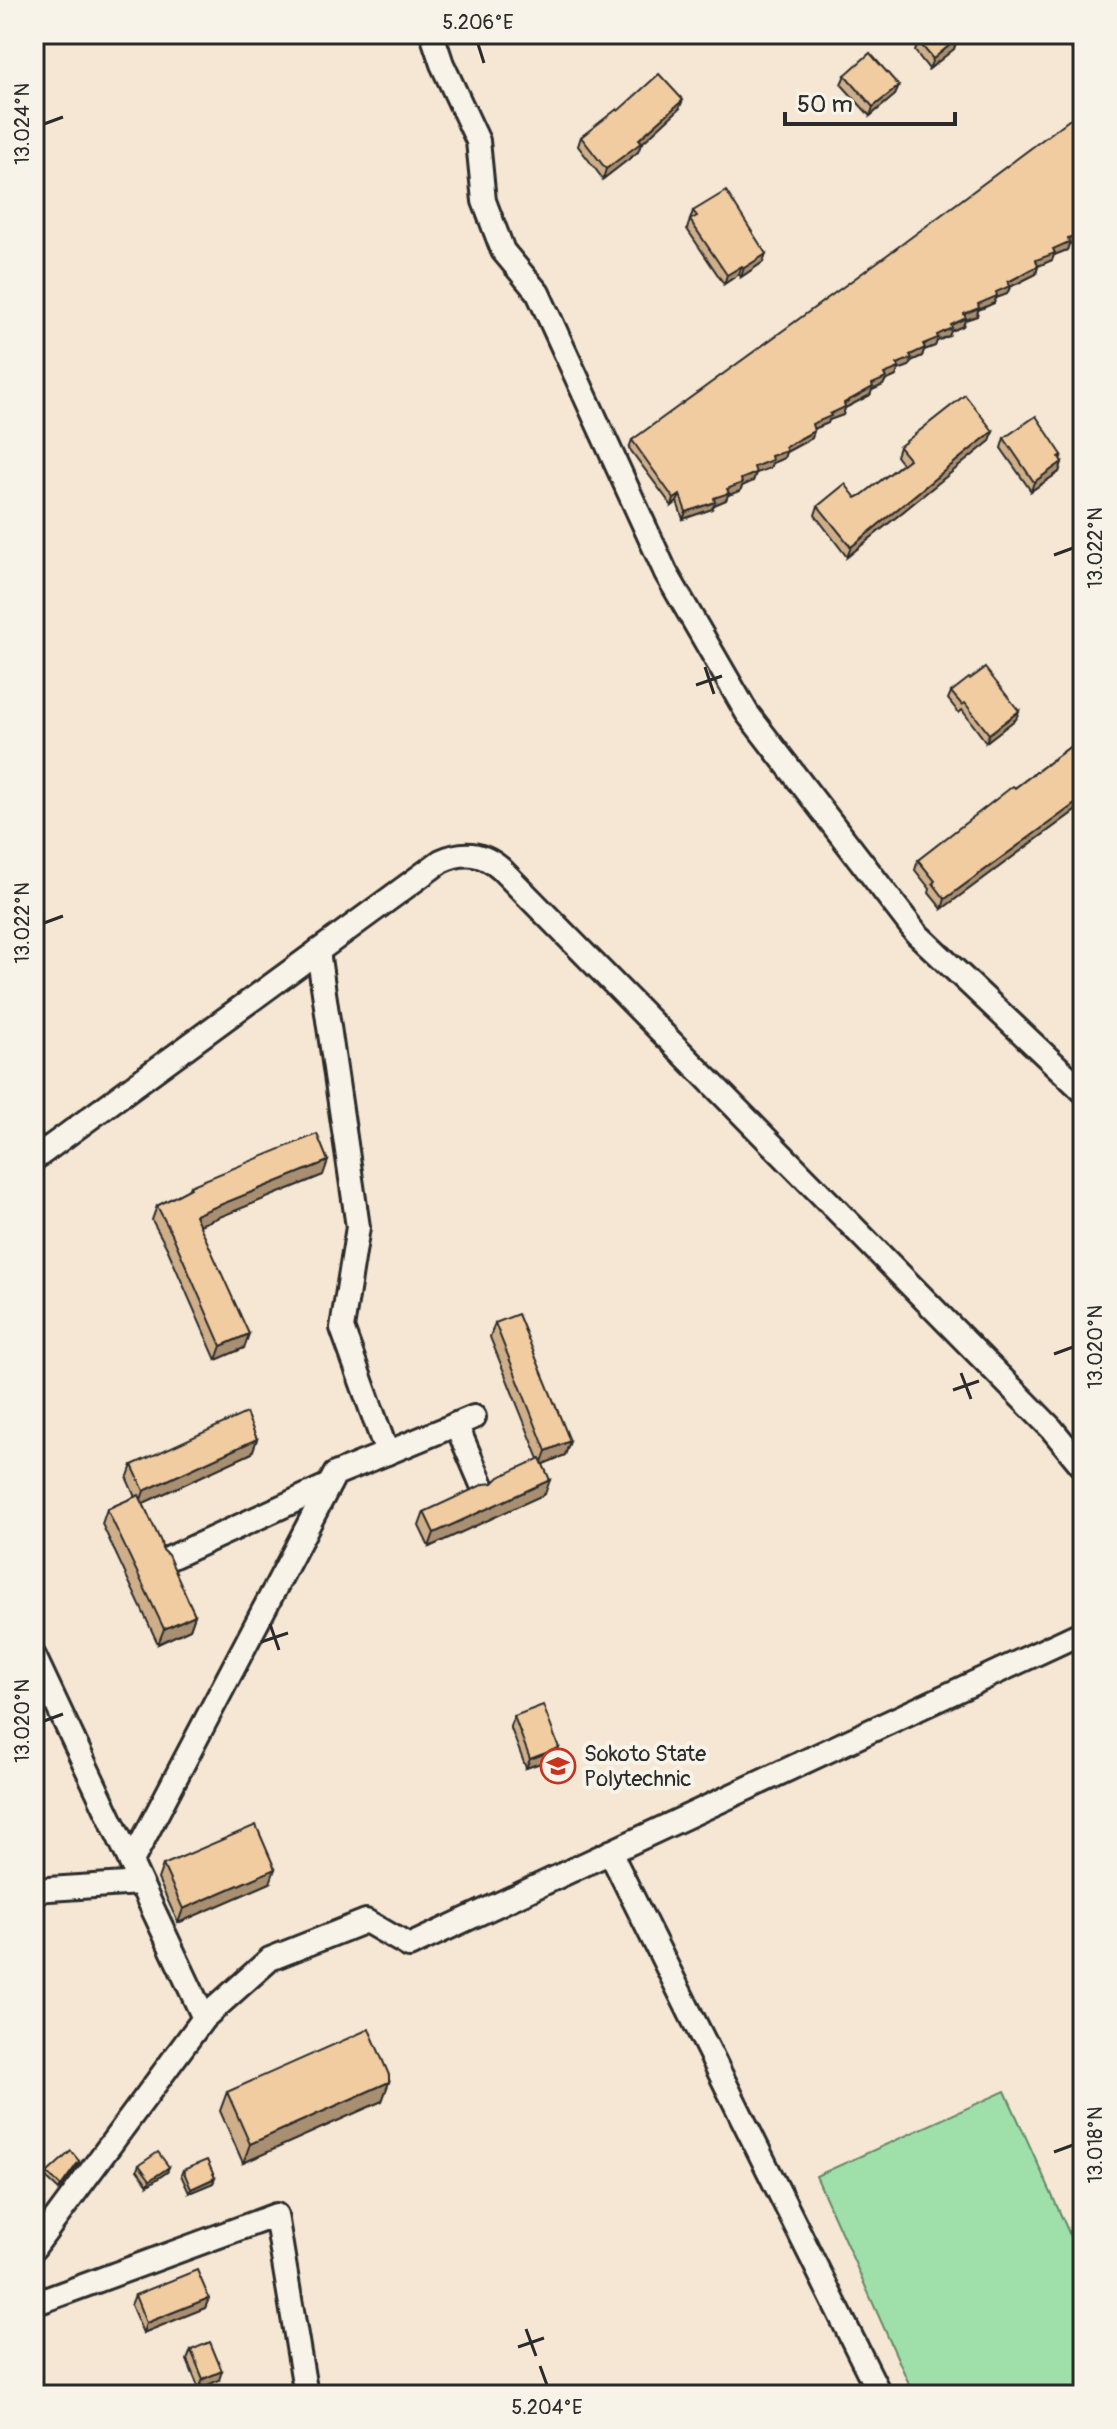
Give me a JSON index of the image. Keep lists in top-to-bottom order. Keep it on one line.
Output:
{"places":{"school or university":["Sokoto State Polytechnic"]},"scale_bar":"50 m","coordinates":["5.206°E","13.024°N","13.022°N","13.020°N","13.018°N","5.204°E"]}
